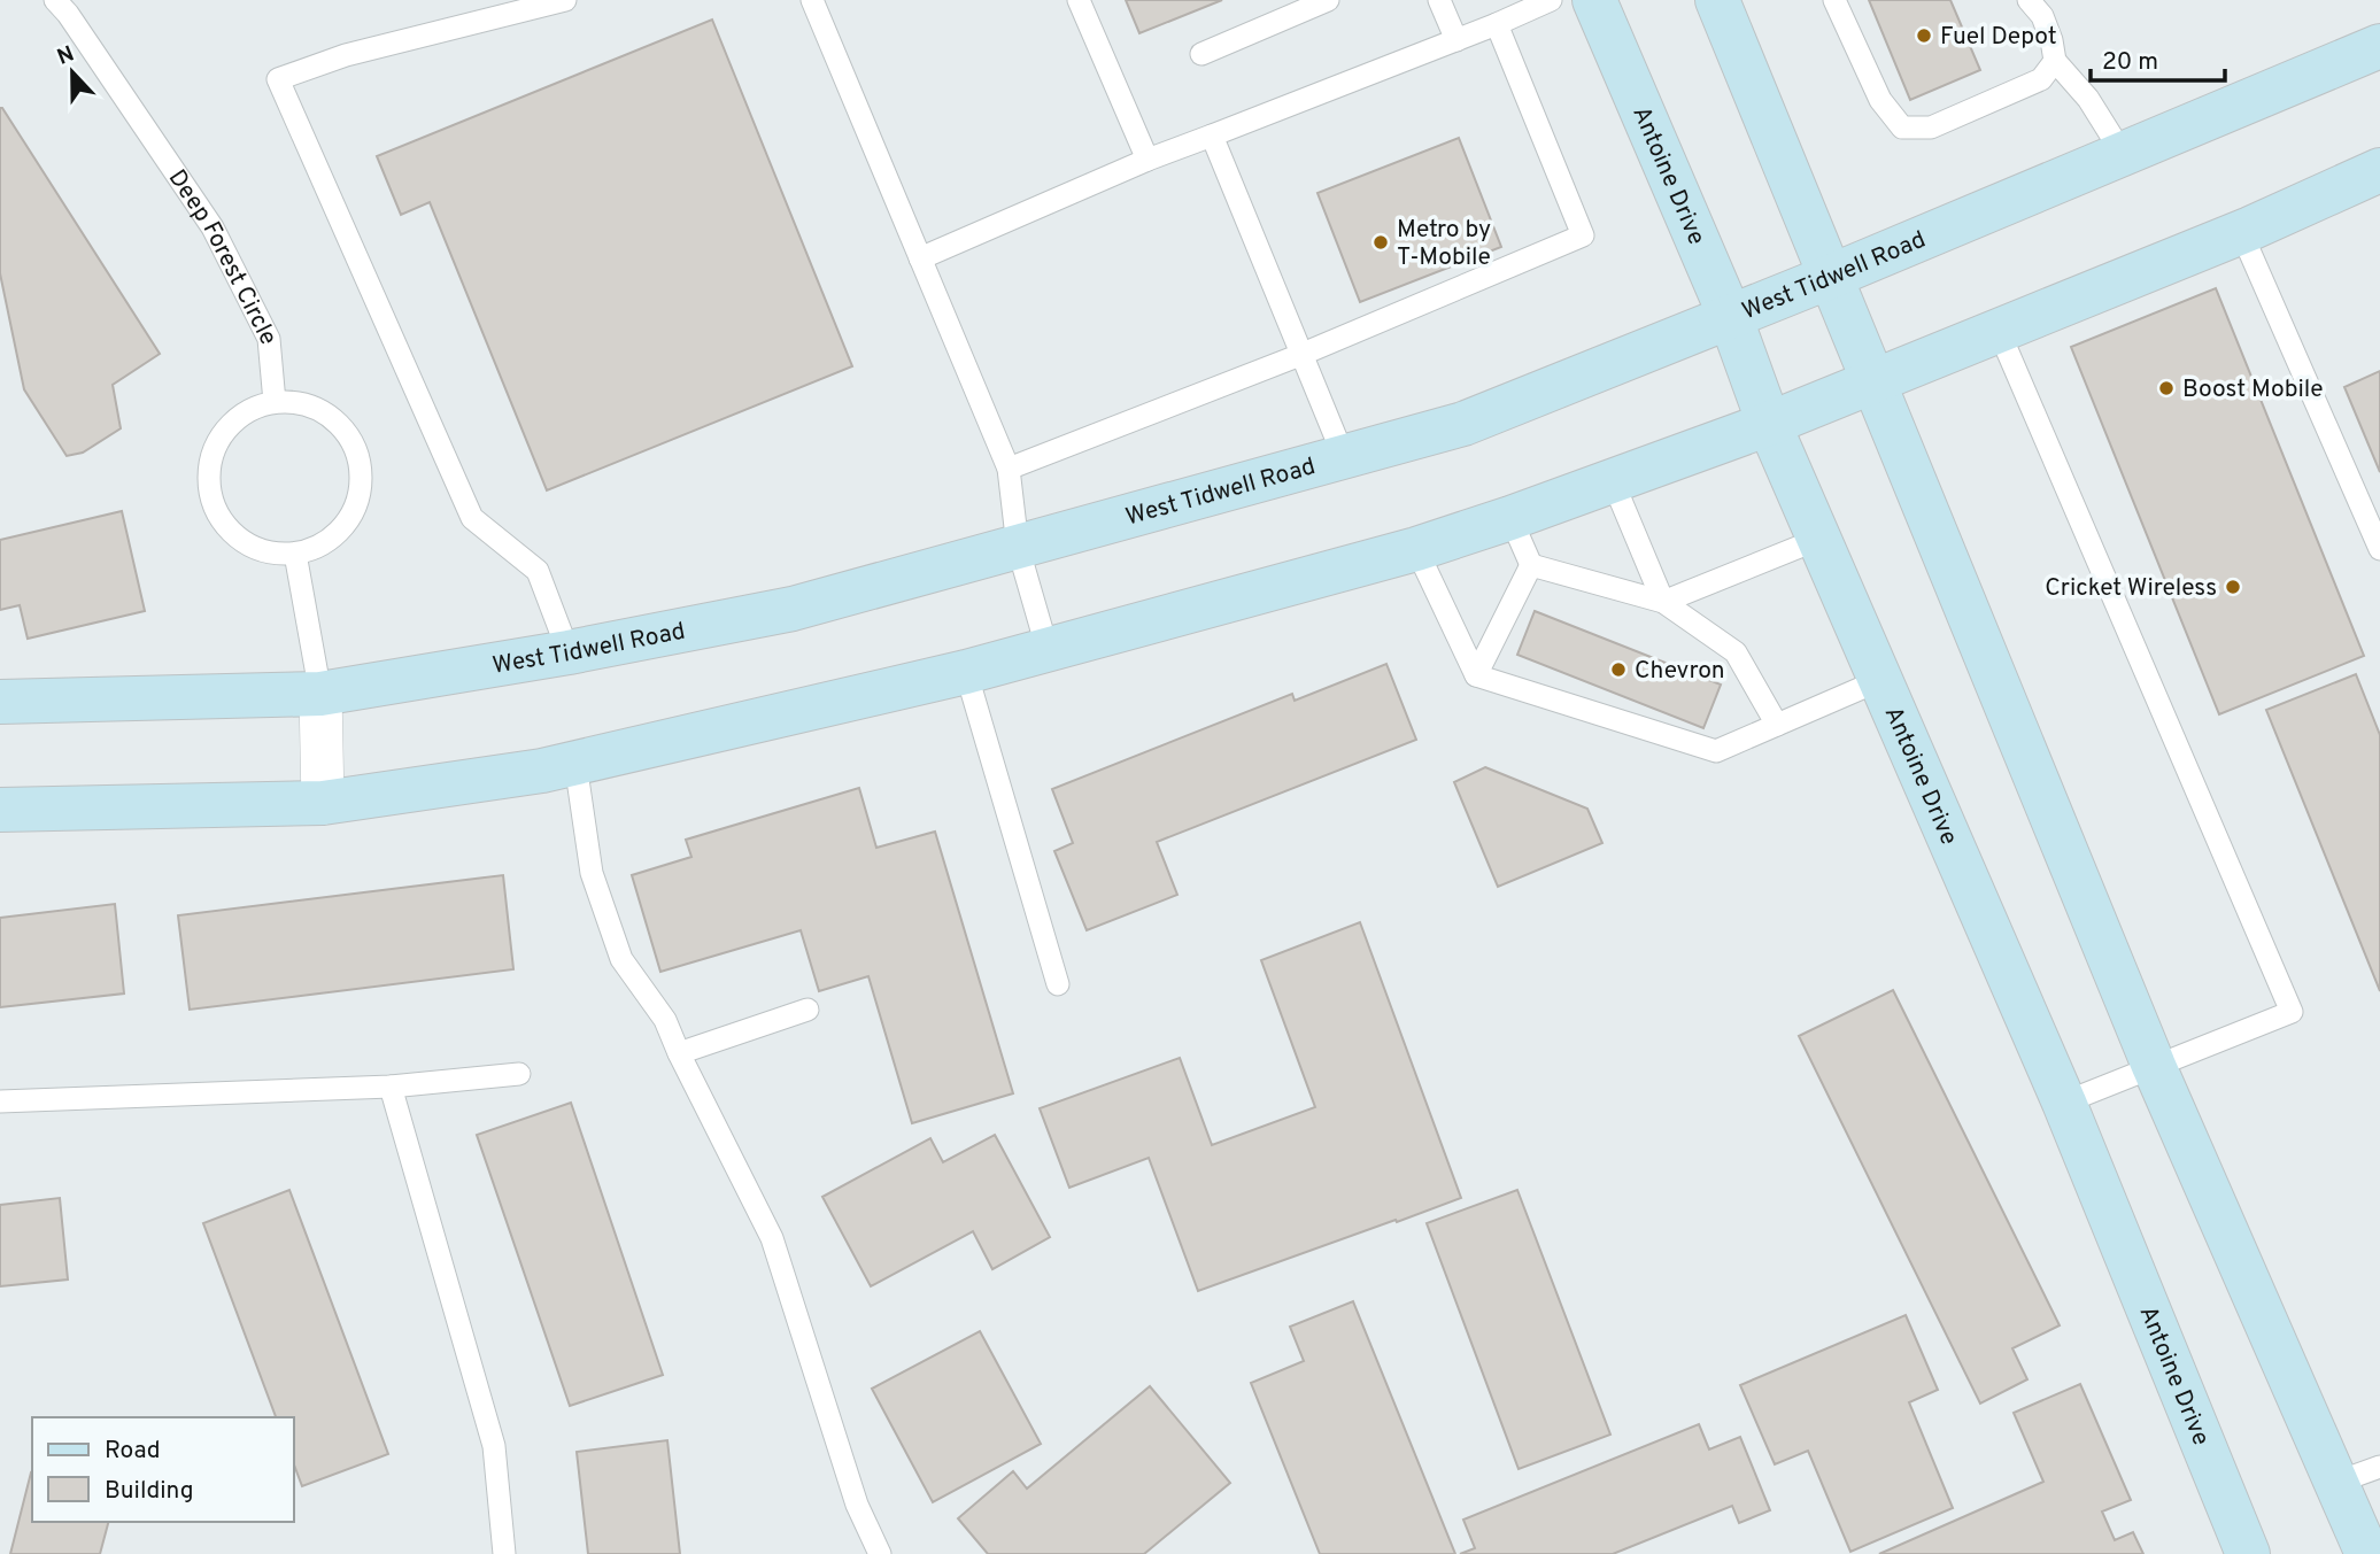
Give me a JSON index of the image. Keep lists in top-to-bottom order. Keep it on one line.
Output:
{"streets":{"main road":["Antoine Drive","West Tidwell Road"],"lane":["Deep Forest Circle"]},"crossings":[["Antoine Drive","West Tidwell Road"]],"places":["Fuel Depot","Metro by T-Mobile","Boost Mobile","Cricket Wireless","Chevron"],"legend":["Road","Building"],"scale_bar":"20 m","north":"top"}
